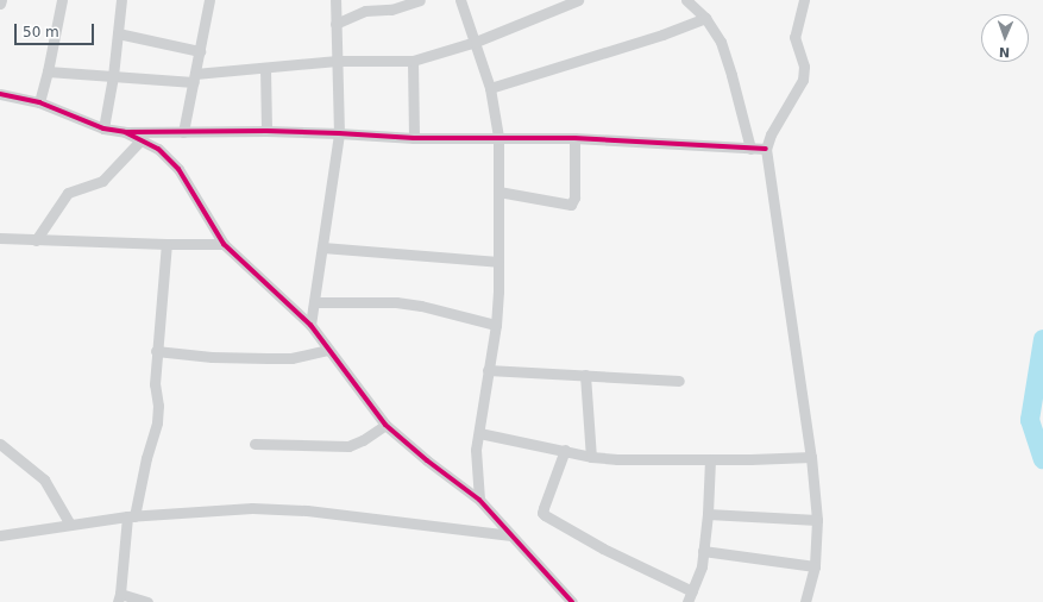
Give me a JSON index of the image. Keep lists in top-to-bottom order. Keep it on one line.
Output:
{"scale_bar":"50 m","north":"bottom"}
